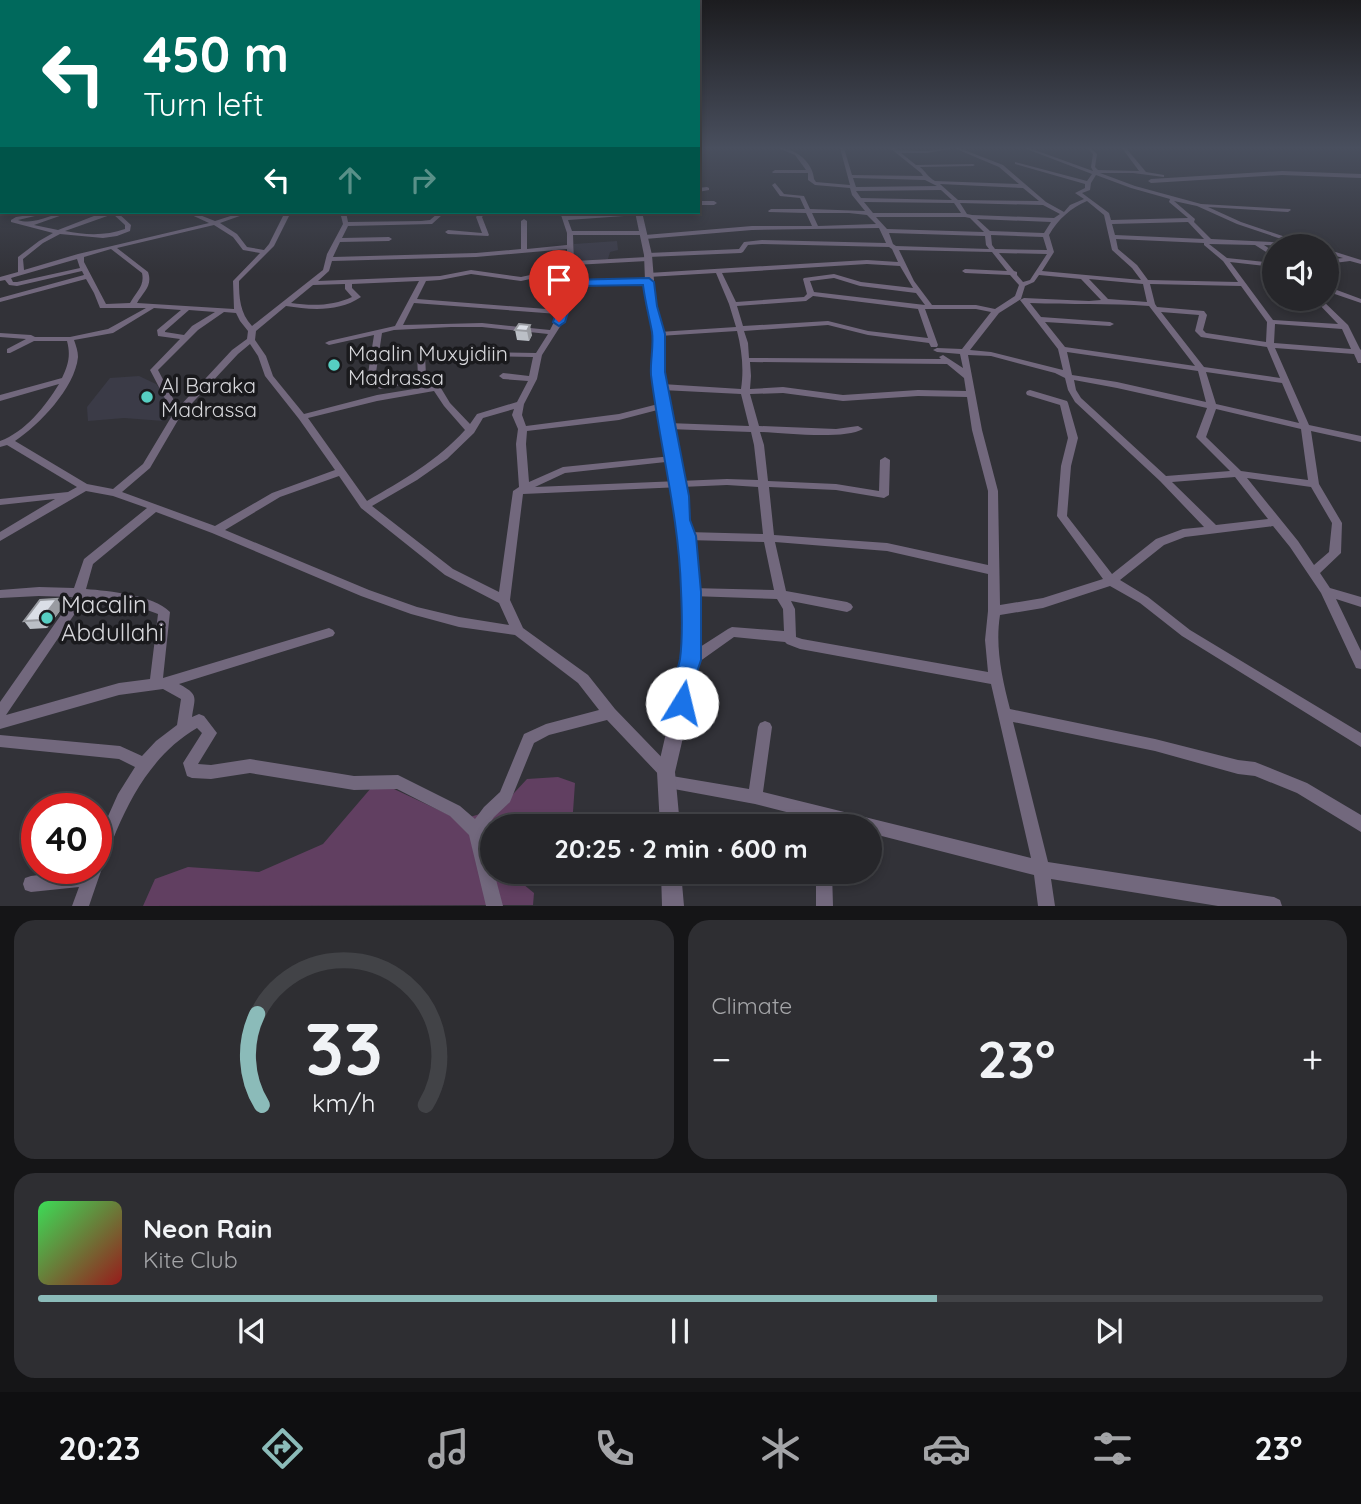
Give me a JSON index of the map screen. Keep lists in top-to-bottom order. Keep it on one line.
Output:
{"places":["Maalin Muxyidiin Madrassa","Al Baraka Madrassa","Macalin Abdullahi"],"page":{"turn":["450 m","Turn left"],"limit":"40","trip":"20:25 · 2 min · 600 m","tile":"Climate","heat":["−","23°","+"],"song":["Neon Rain","Kite Club"],"tabs":["20:23","23°"],"gauge":["33","km/h"]}}
